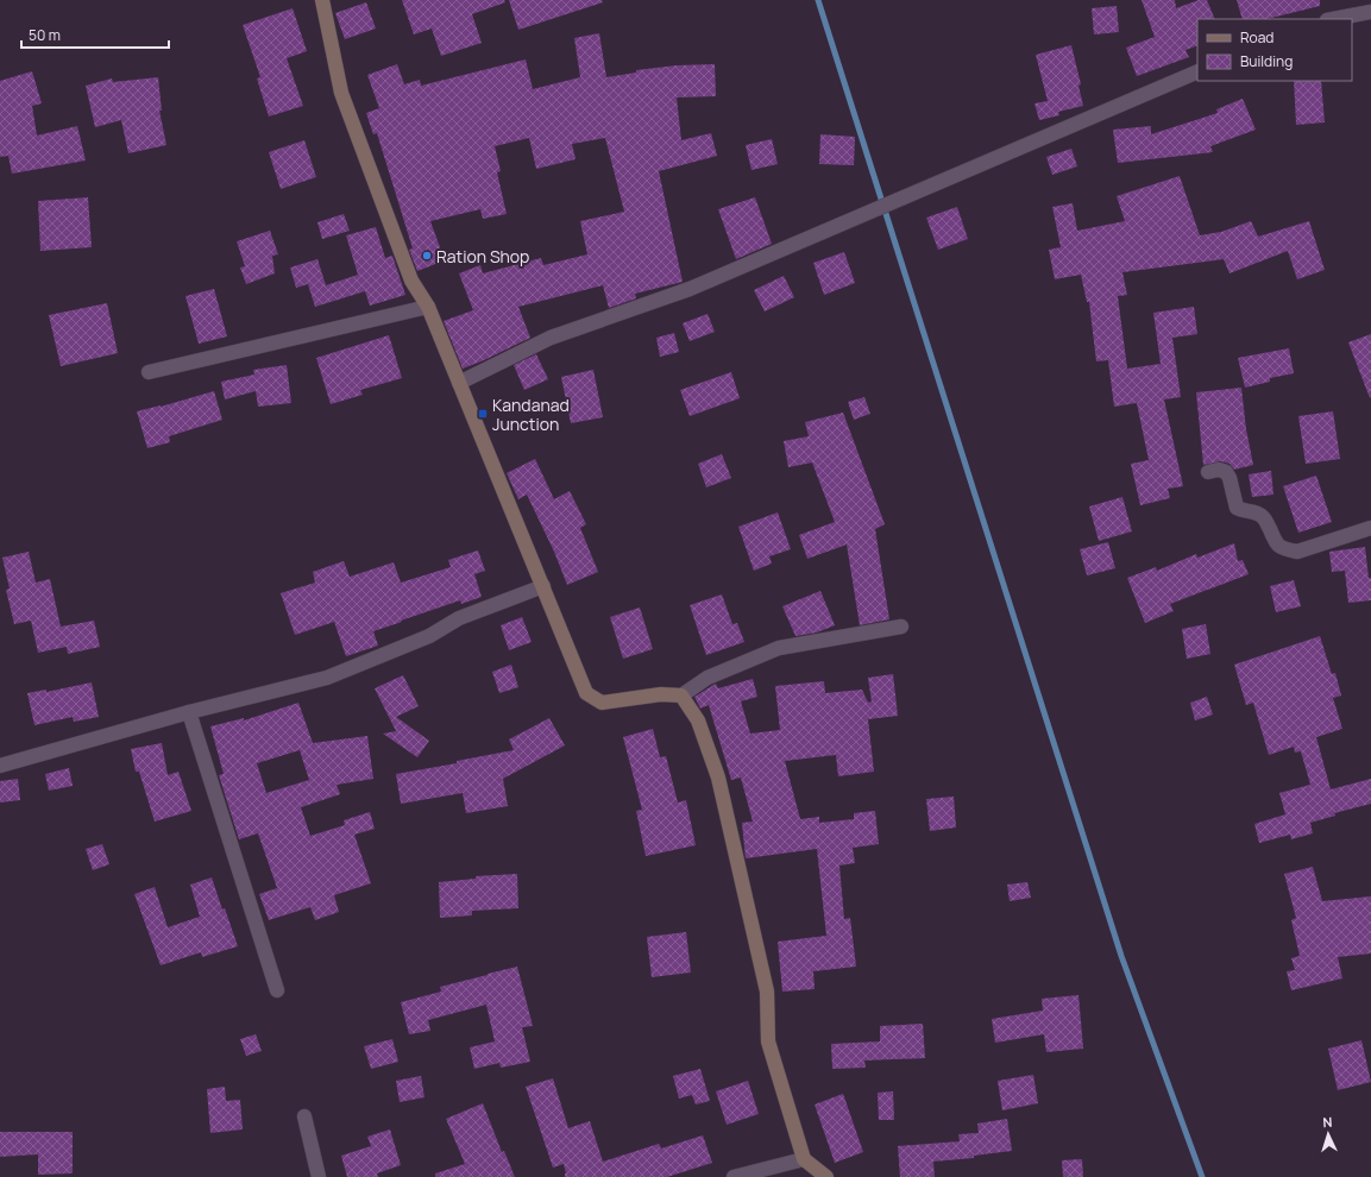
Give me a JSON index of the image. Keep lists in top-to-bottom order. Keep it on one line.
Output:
{"places":{"other":["Ration Shop"],"transit":["Kandanad Junction"]},"legend":["Road","Building"],"scale_bar":"50 m","north":"top"}
